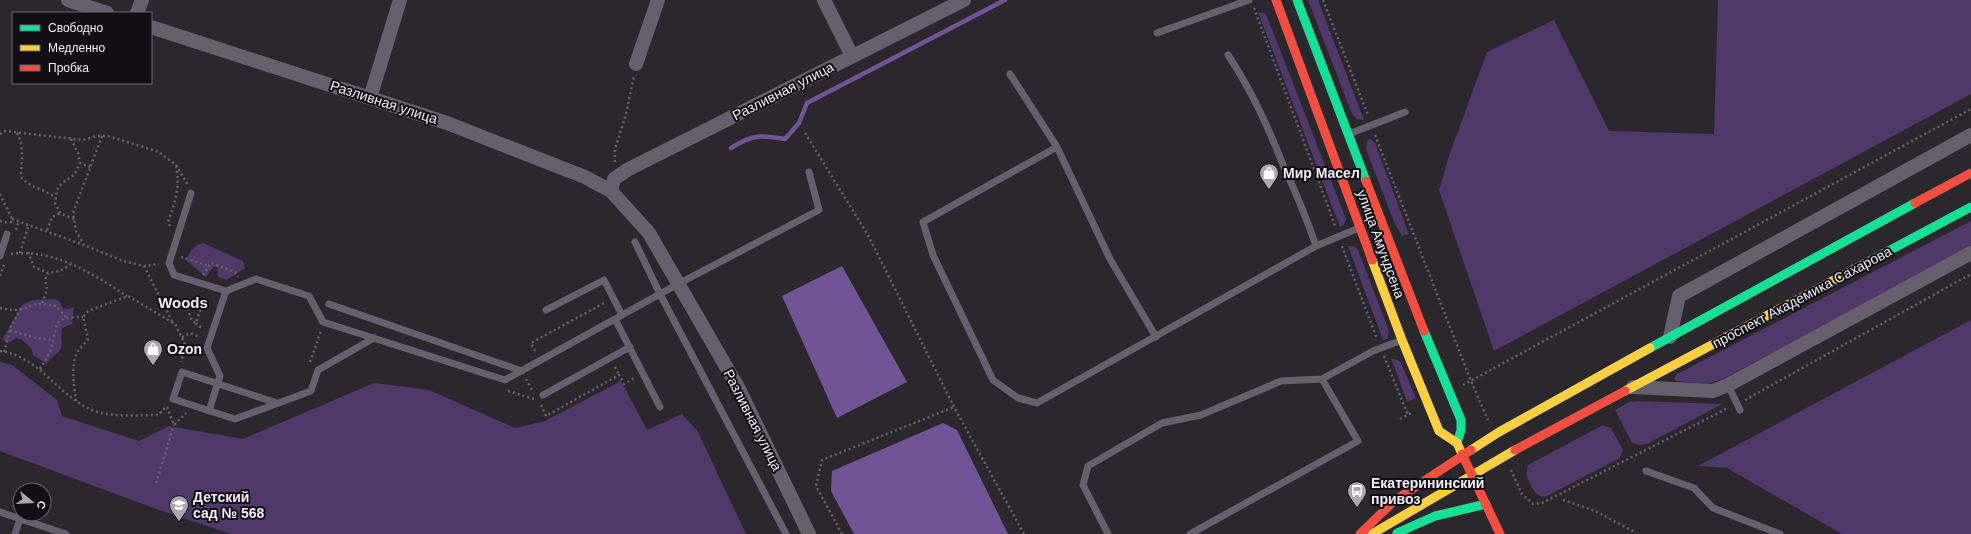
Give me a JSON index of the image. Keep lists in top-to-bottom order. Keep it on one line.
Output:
{"streets":{"street":["Разливная улица","улица Амундсена","проспект Академика Сахарова"]},"districts":["Woods"],"places":{"shop":["Мир Масел","Ozon"],"bus stop":["Екатерининский привоз"],"school or university":["Детский сад № 568"]},"legend":["Свободно","Медленно","Пробка"],"north":"right"}
